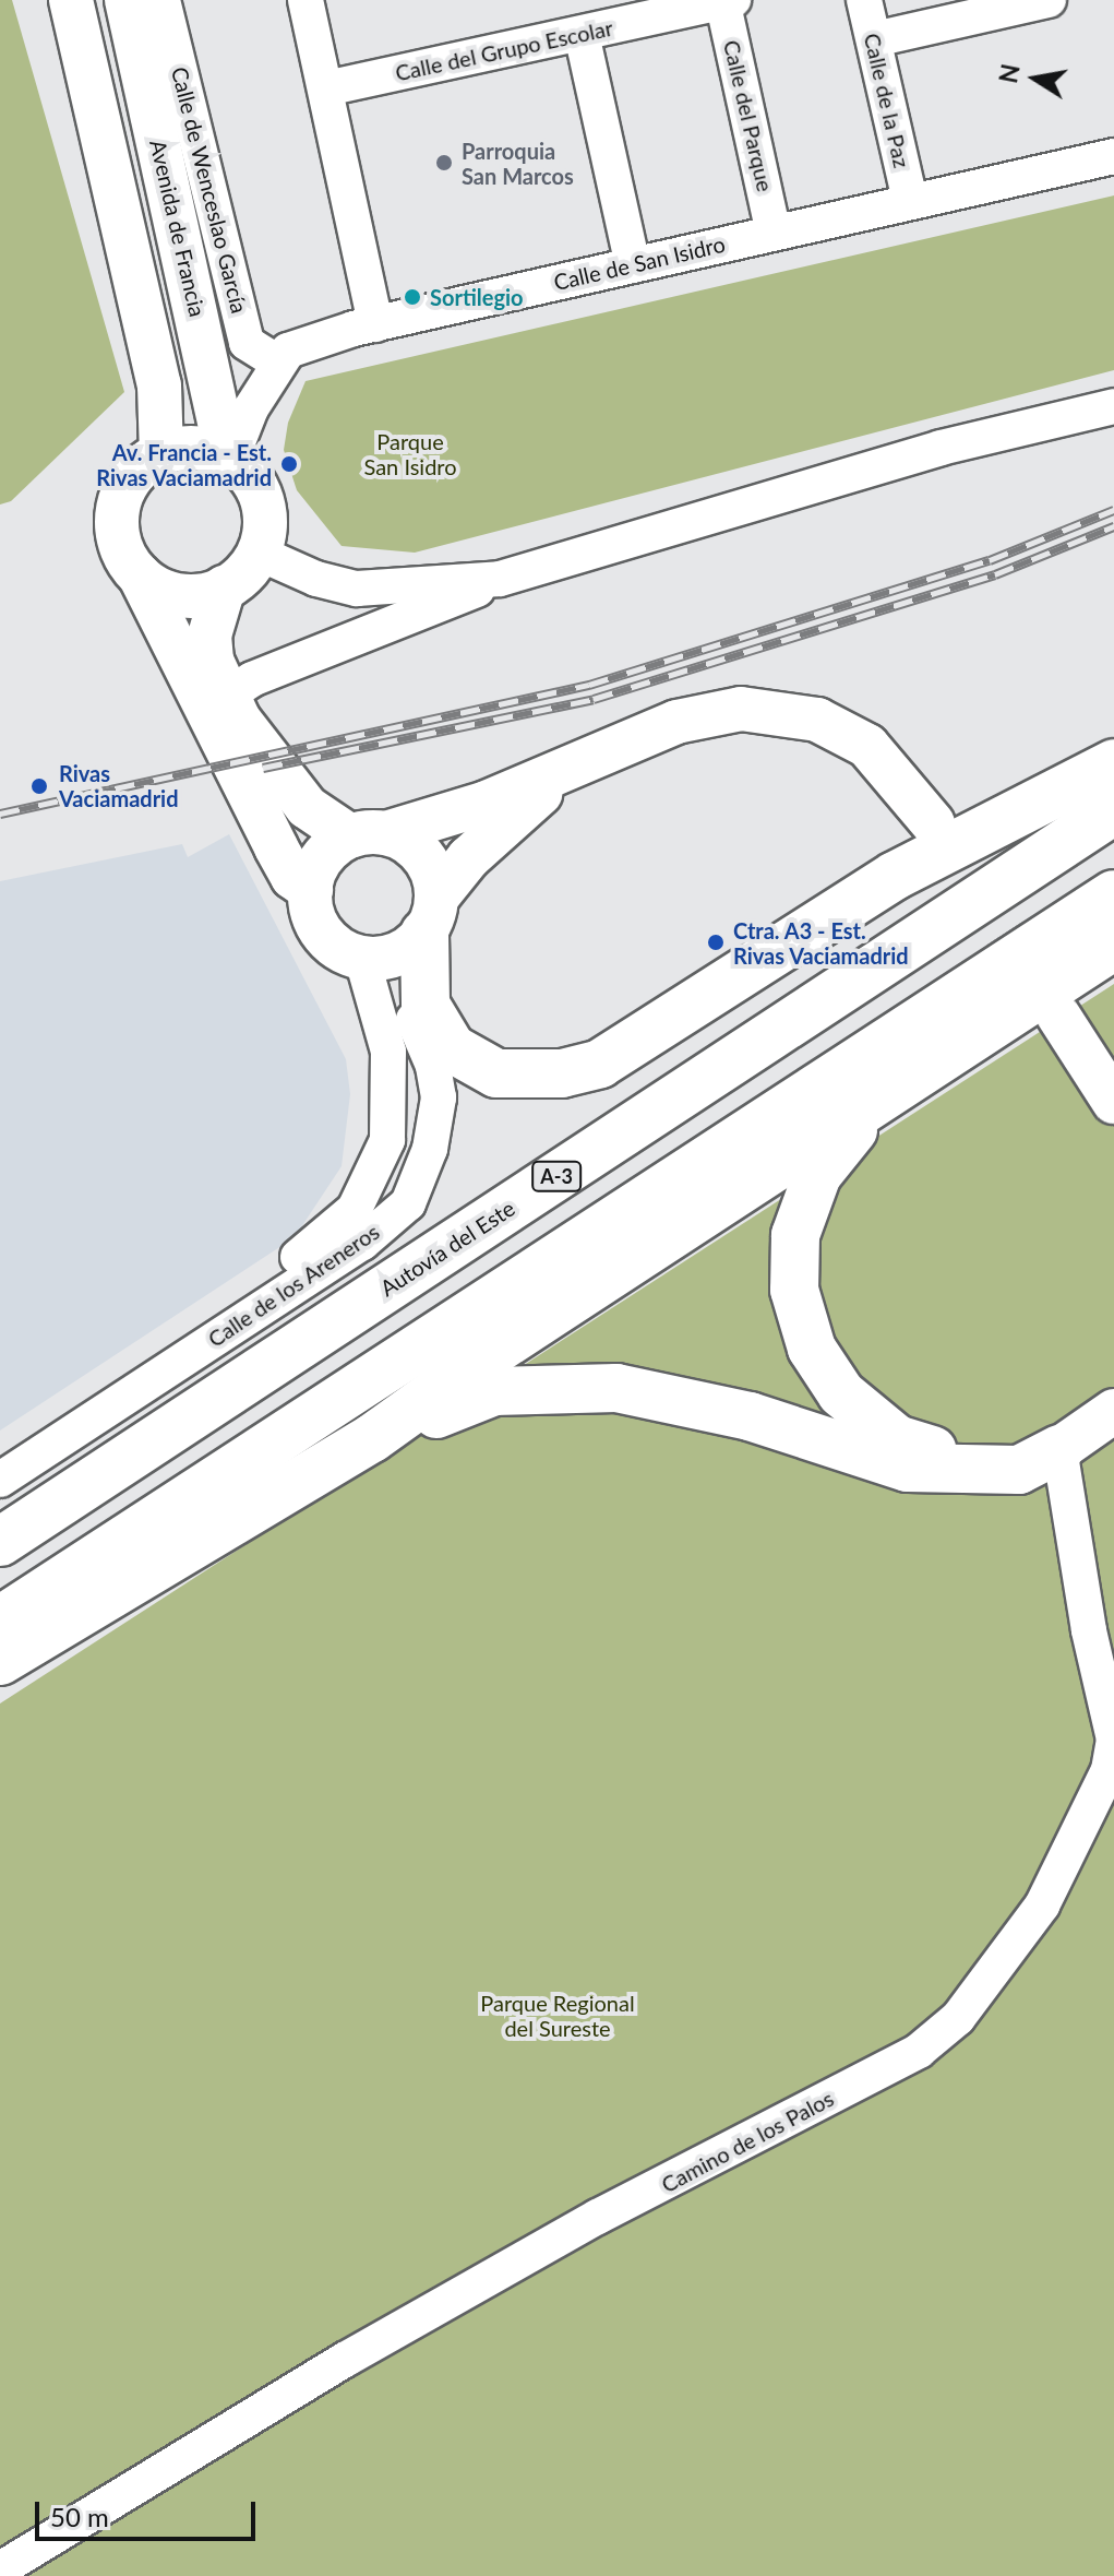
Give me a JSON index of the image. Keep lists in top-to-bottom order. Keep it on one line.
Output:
{"streets":{"highway":["A-3","Autovía del Este"],"street":["Calle del Grupo Escolar","Calle de la Paz","Calle del Parque","Calle de Wenceslao García","Avenida de Francia","Calle de San Isidro","Calle de los Areneros","Camino de los Palos"]},"crossings":[["Calle del Grupo Escolar","Calle del Parque"],["Calle de la Paz","Calle de San Isidro"],["Calle del Parque","Calle de San Isidro"],["Calle de Wenceslao García","Calle de San Isidro"]],"parks":["Parque San Isidro","Parque Regional del Sureste"],"places":["Parroquia San Marcos","Sortilegio","Av. Francia - Est. Rivas Vaciamadrid","Rivas Vaciamadrid","Ctra. A3 - Est. Rivas Vaciamadrid"],"scale_bar":"50 m","north":"left"}
